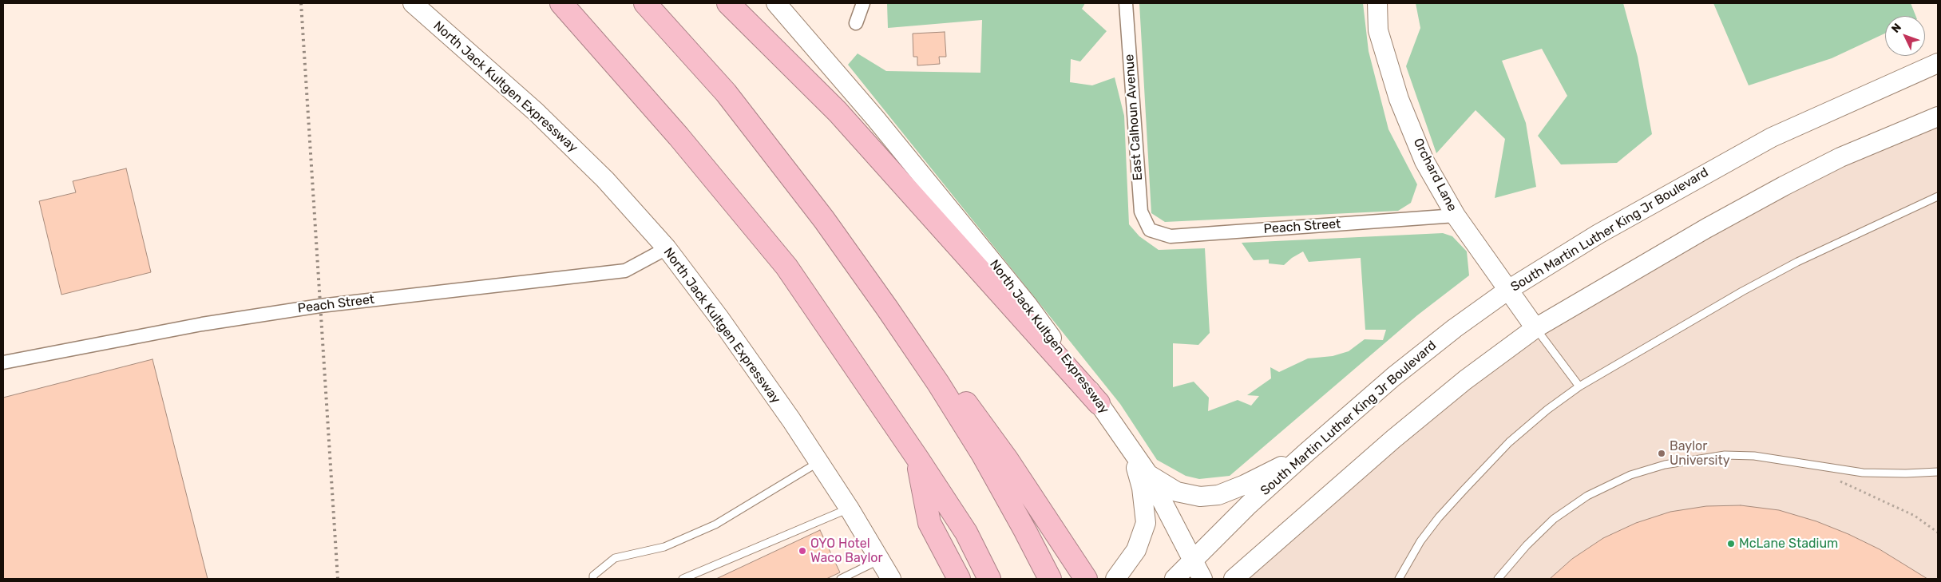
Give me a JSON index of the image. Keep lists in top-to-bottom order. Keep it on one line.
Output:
{"streets":{"main road":["North Jack Kultgen Expressway","Orchard Lane","South Martin Luther King Jr Boulevard"],"street":["East Calhoun Avenue","Peach Street"]},"crossings":[["North Jack Kultgen Expressway","Peach Street"],["North Jack Kultgen Expressway","South Martin Luther King Jr Boulevard"],["East Calhoun Avenue","Peach Street"],["Orchard Lane","Peach Street"],["Orchard Lane","South Martin Luther King Jr Boulevard"]],"places":["Baylor University","McLane Stadium","OYO Hotel Waco Baylor"],"north":"top left"}
